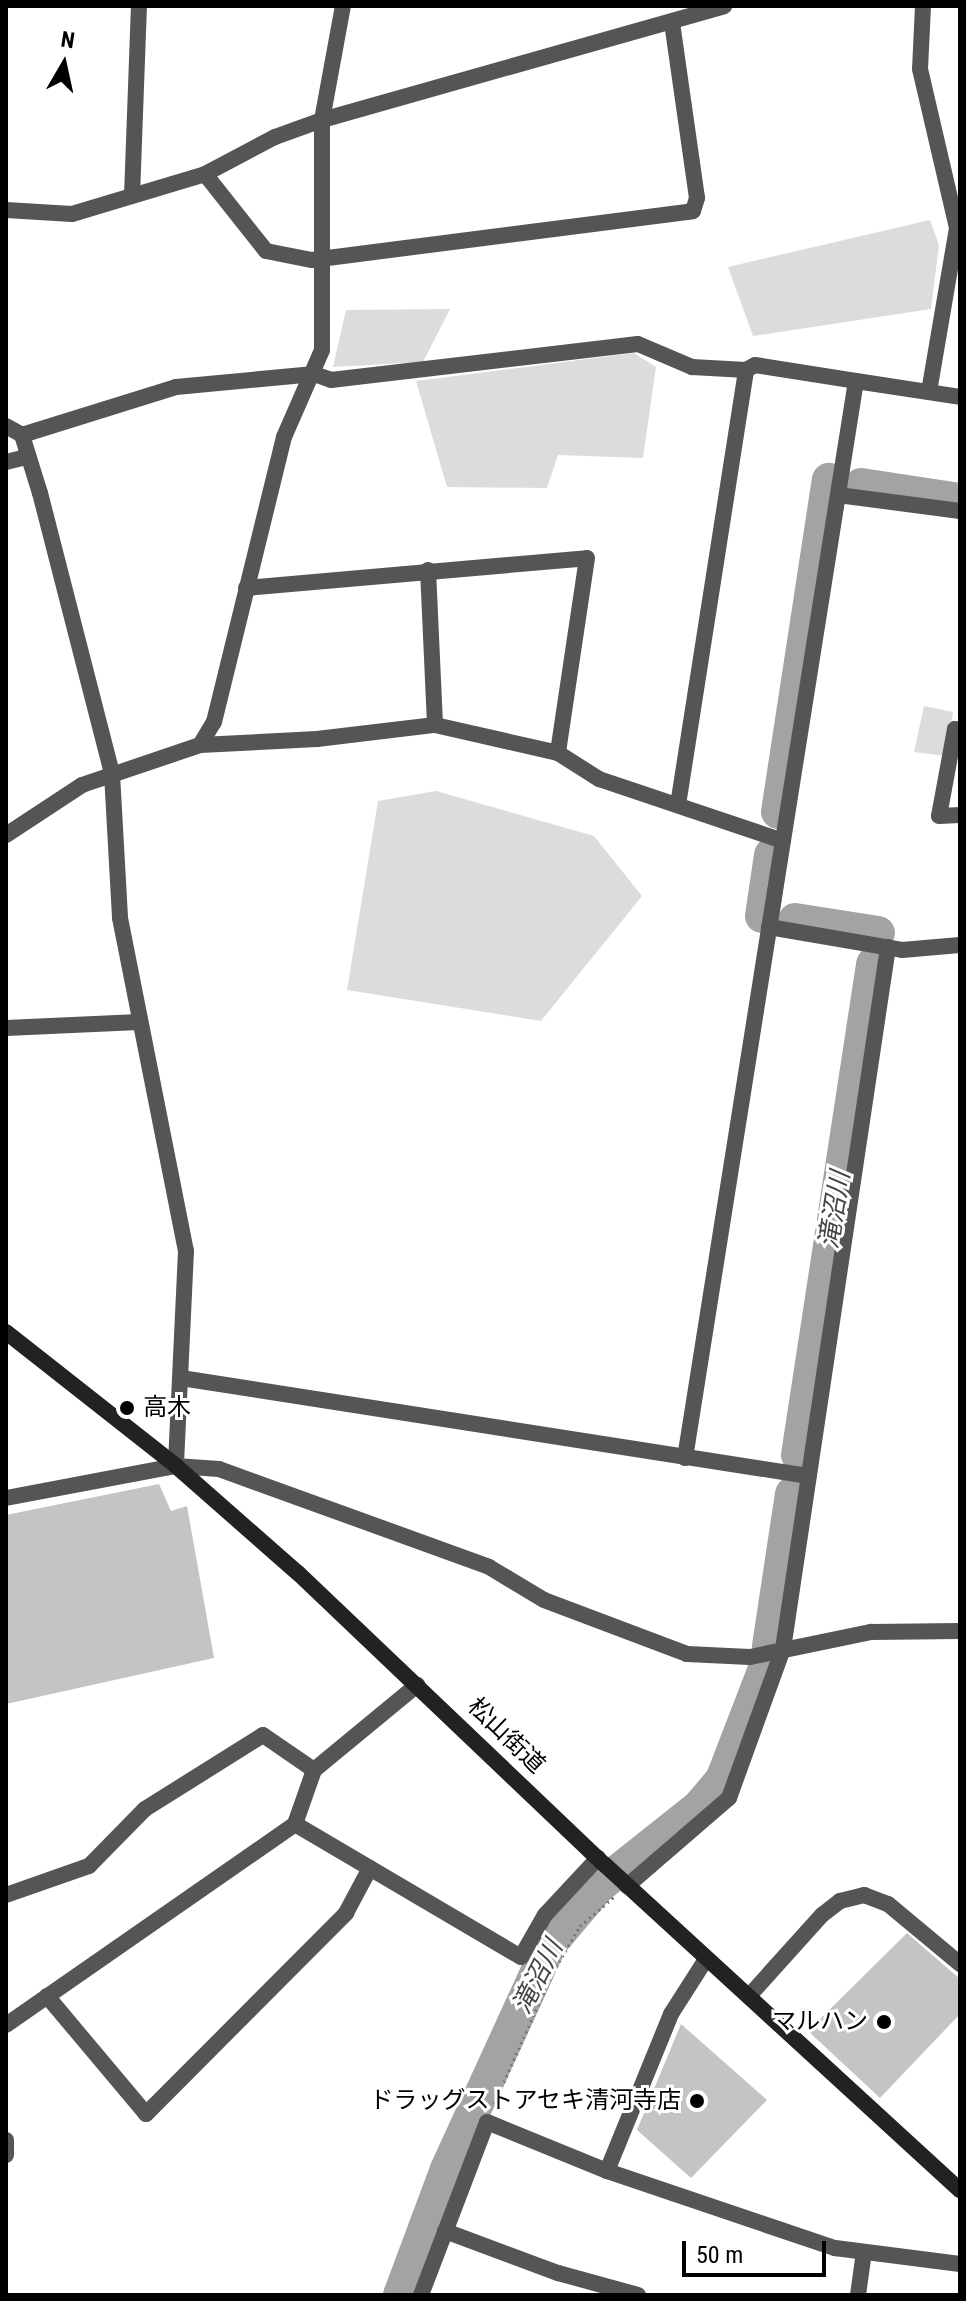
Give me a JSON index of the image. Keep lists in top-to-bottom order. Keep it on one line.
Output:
{"streets":{"main road":["松山街道"]},"water":["滝沼川"],"places":["高木","マルハン","ドラッグストアセキ清河寺店"],"scale_bar":"50 m","north":"top"}
